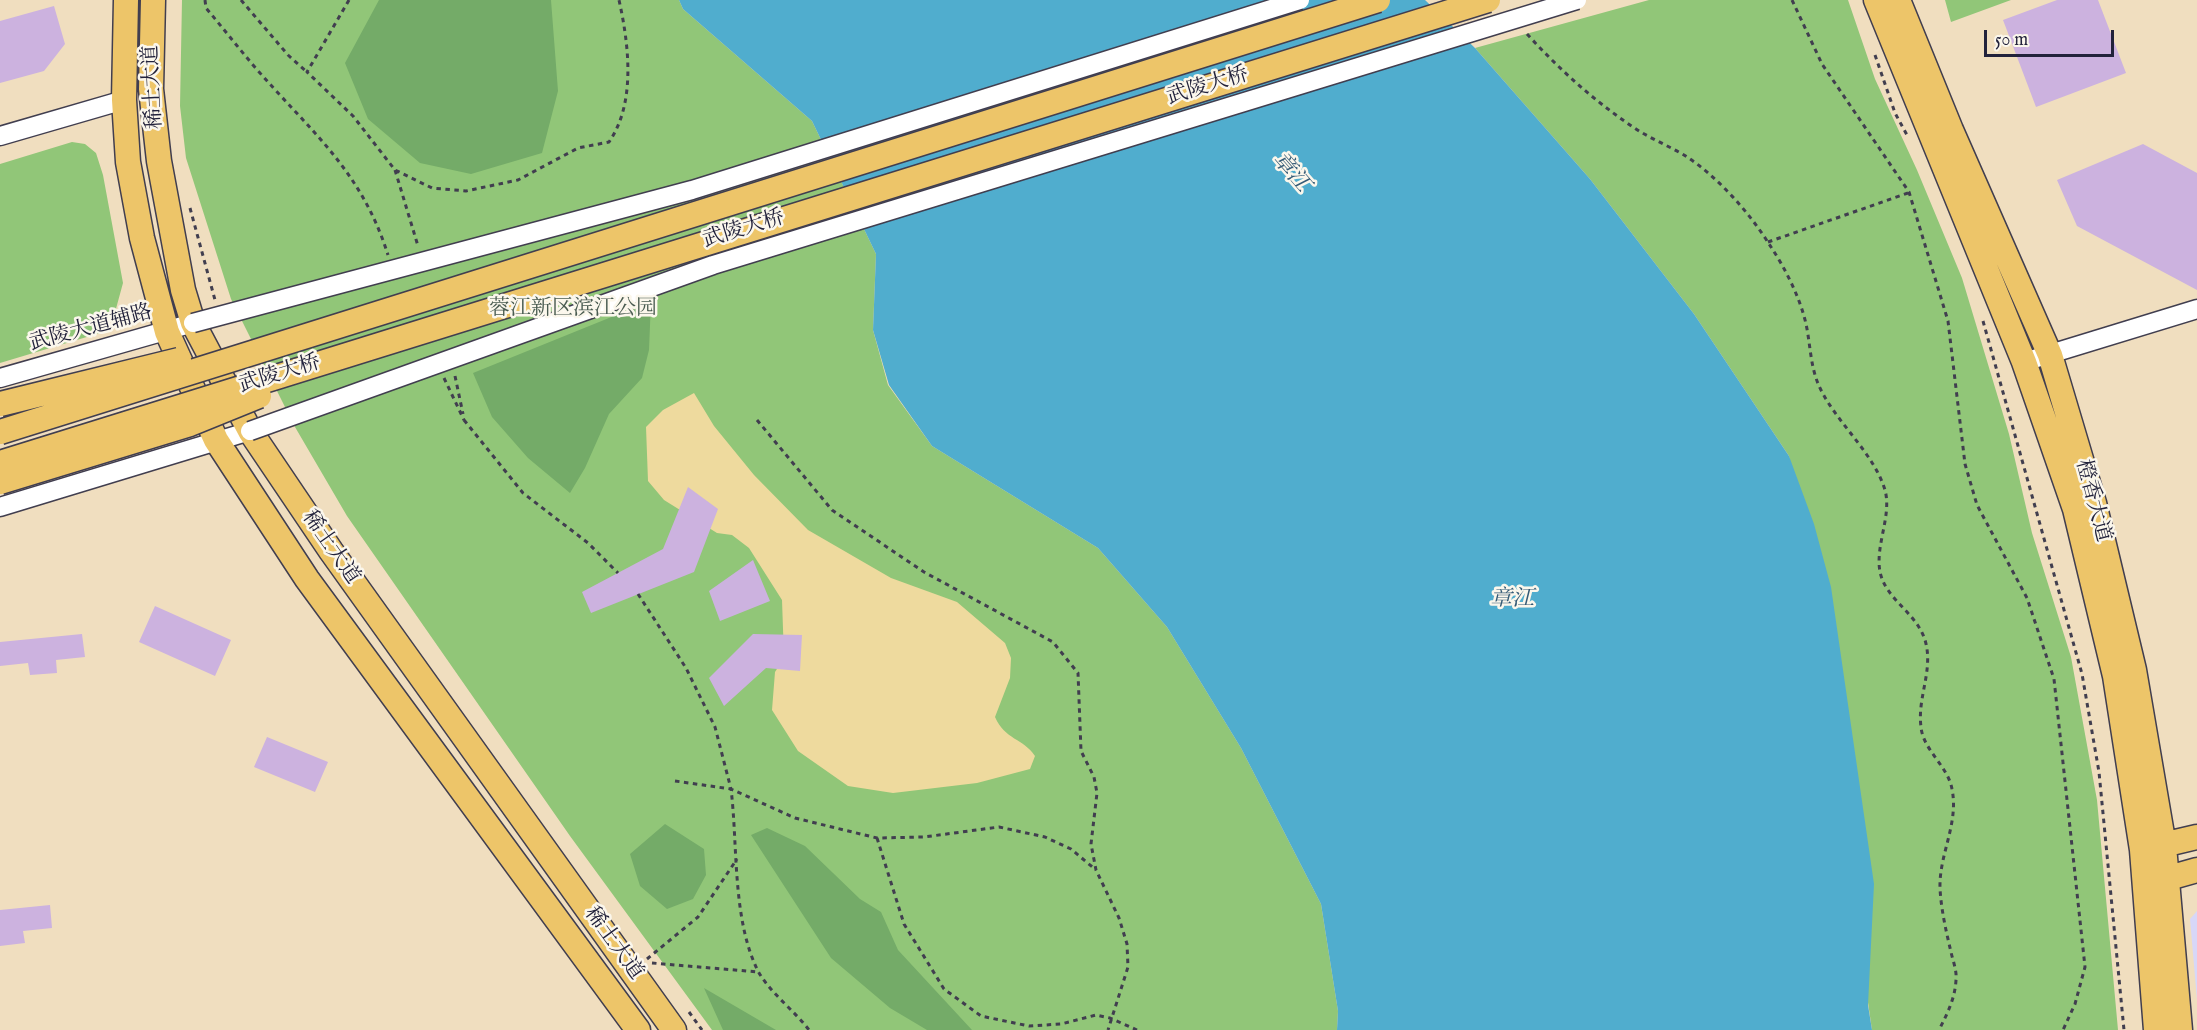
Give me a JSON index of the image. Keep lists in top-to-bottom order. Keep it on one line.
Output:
{"streets":{"main road":["稀土大道","武陵大桥","橙香大道"],"street":["武陵大道辅路"]},"crossings":[["稀土大道","武陵大道辅路"]],"water":["章江"],"parks":["蓉江新区滨江公园"],"scale_bar":"50 m"}
